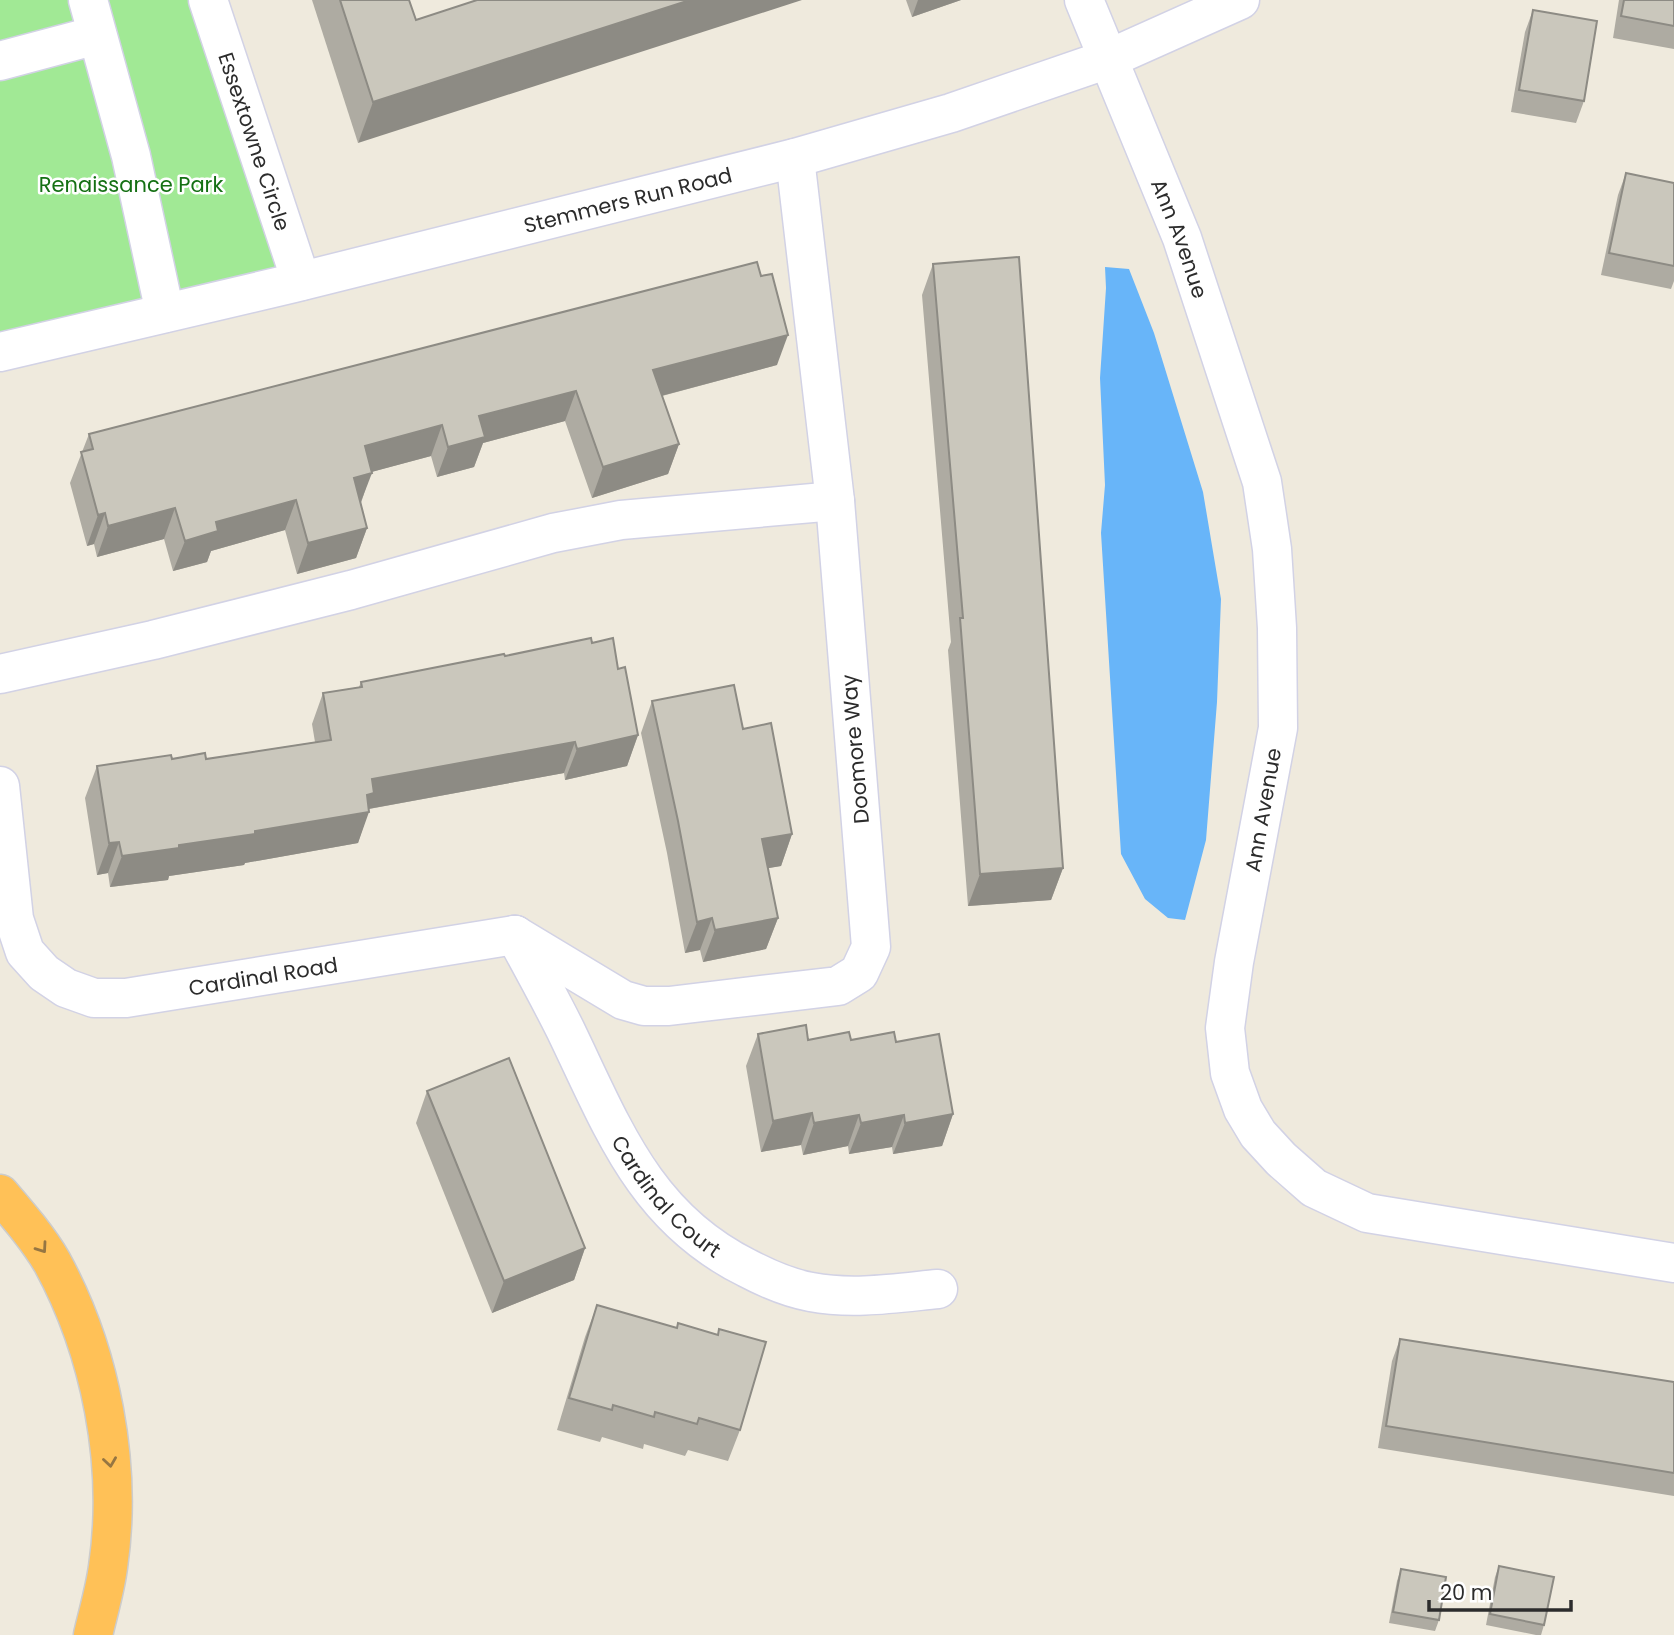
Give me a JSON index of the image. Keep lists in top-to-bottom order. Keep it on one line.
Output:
{"streets":{"street":["Essextowne Circle","Stemmers Run Road","Ann Avenue","Doomore Way","Cardinal Road","Cardinal Court"]},"crossings":[["Essextowne Circle","Stemmers Run Road"],["Stemmers Run Road","Ann Avenue"],["Stemmers Run Road","Doomore Way"],["Doomore Way","Cardinal Road"],["Doomore Way","Cardinal Court"],["Cardinal Road","Cardinal Court"]],"parks":["Renaissance Park"],"scale_bar":"20 m"}
